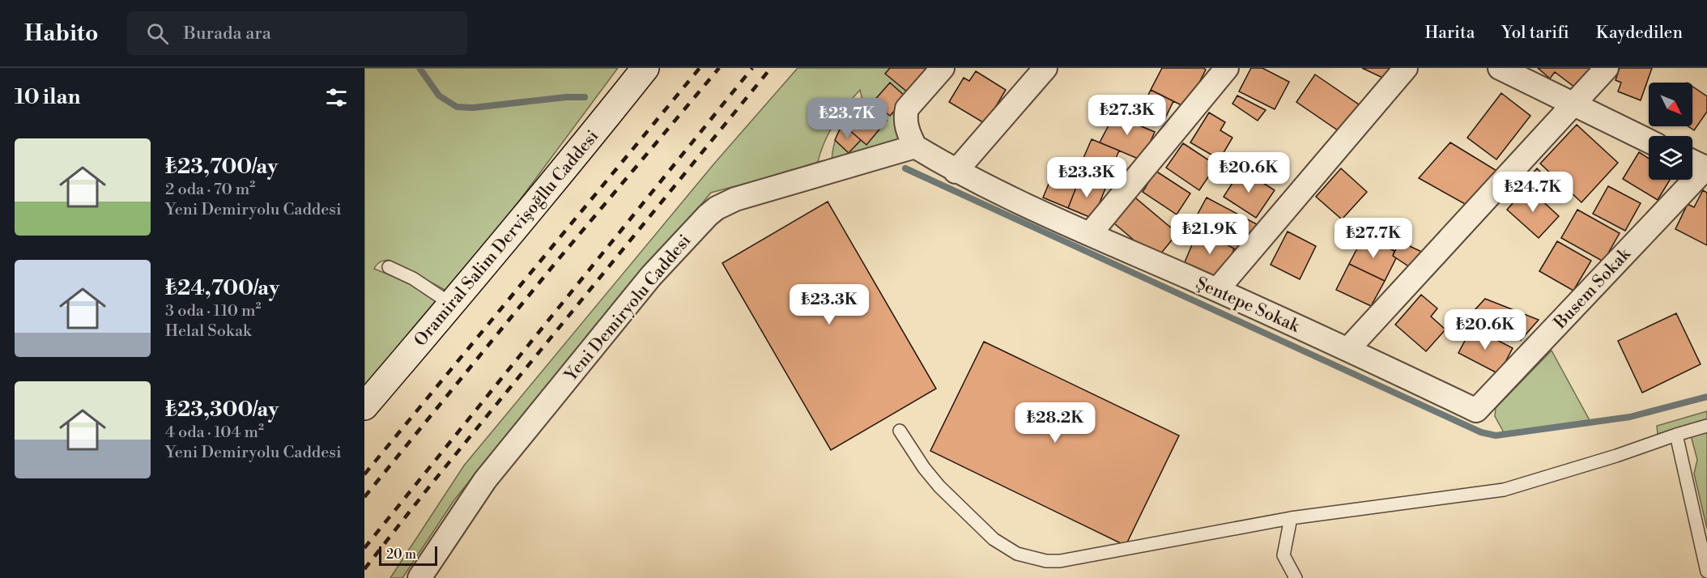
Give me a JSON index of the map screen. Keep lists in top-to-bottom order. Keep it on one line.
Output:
{"streets":{"street":["Oramiral Salim Dervişoğllu Caddesi","Busem Sokak","Şentepe Sokak","Yeni Demiryolu Caddesi"]},"crossings":[["Busem Sokak","Şentepe Sokak"],["Şentepe Sokak","Yeni Demiryolu Caddesi"]],"scale_bar":"20 m","north":"bottom right","page":{"header":"Habito","search":"Burada ara","nav":["Harita","Yol tarifi","Kaydedilen"],"heading":"10 ilan","price":["₺27.3K","₺23.7K","₺20.6K","₺23.3K","₺24.7K","₺21.9K","₺27.7K","₺23.3K","₺20.6K","₺28.2K"],"list":[{"name":"₺23,700/ay","note":"2 oda · 70 m² · Yeni Demiryolu Caddesi"},{"name":"₺24,700/ay","note":"3 oda · 110 m² · Helal Sokak"},{"name":"₺23,300/ay","note":"4 oda · 104 m² · Yeni Demiryolu Caddesi"}],"scale":"20 m"}}
